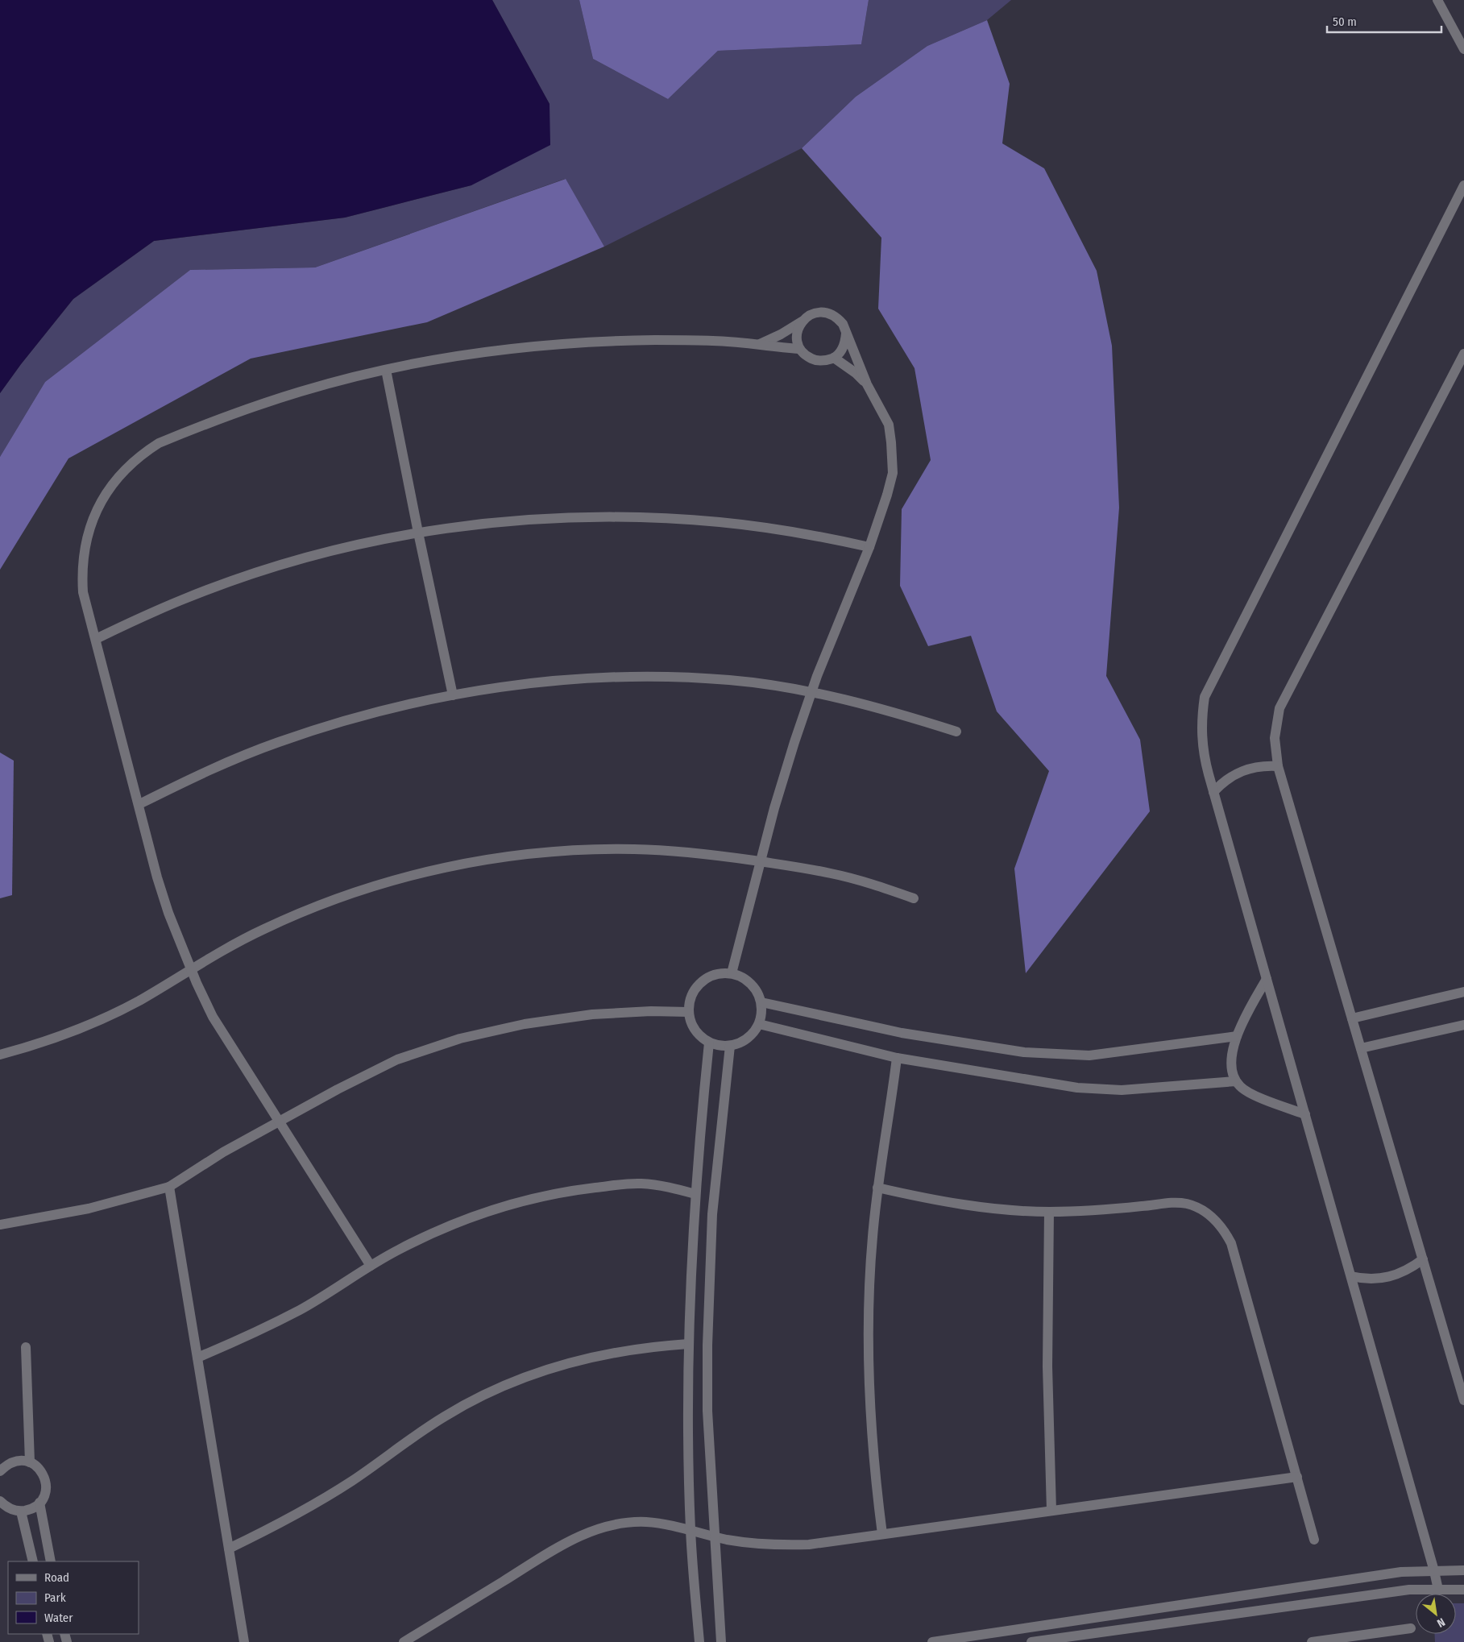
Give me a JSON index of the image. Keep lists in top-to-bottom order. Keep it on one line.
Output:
{"legend":["Road","Park","Water"],"scale_bar":"50 m","north":"bottom right"}
